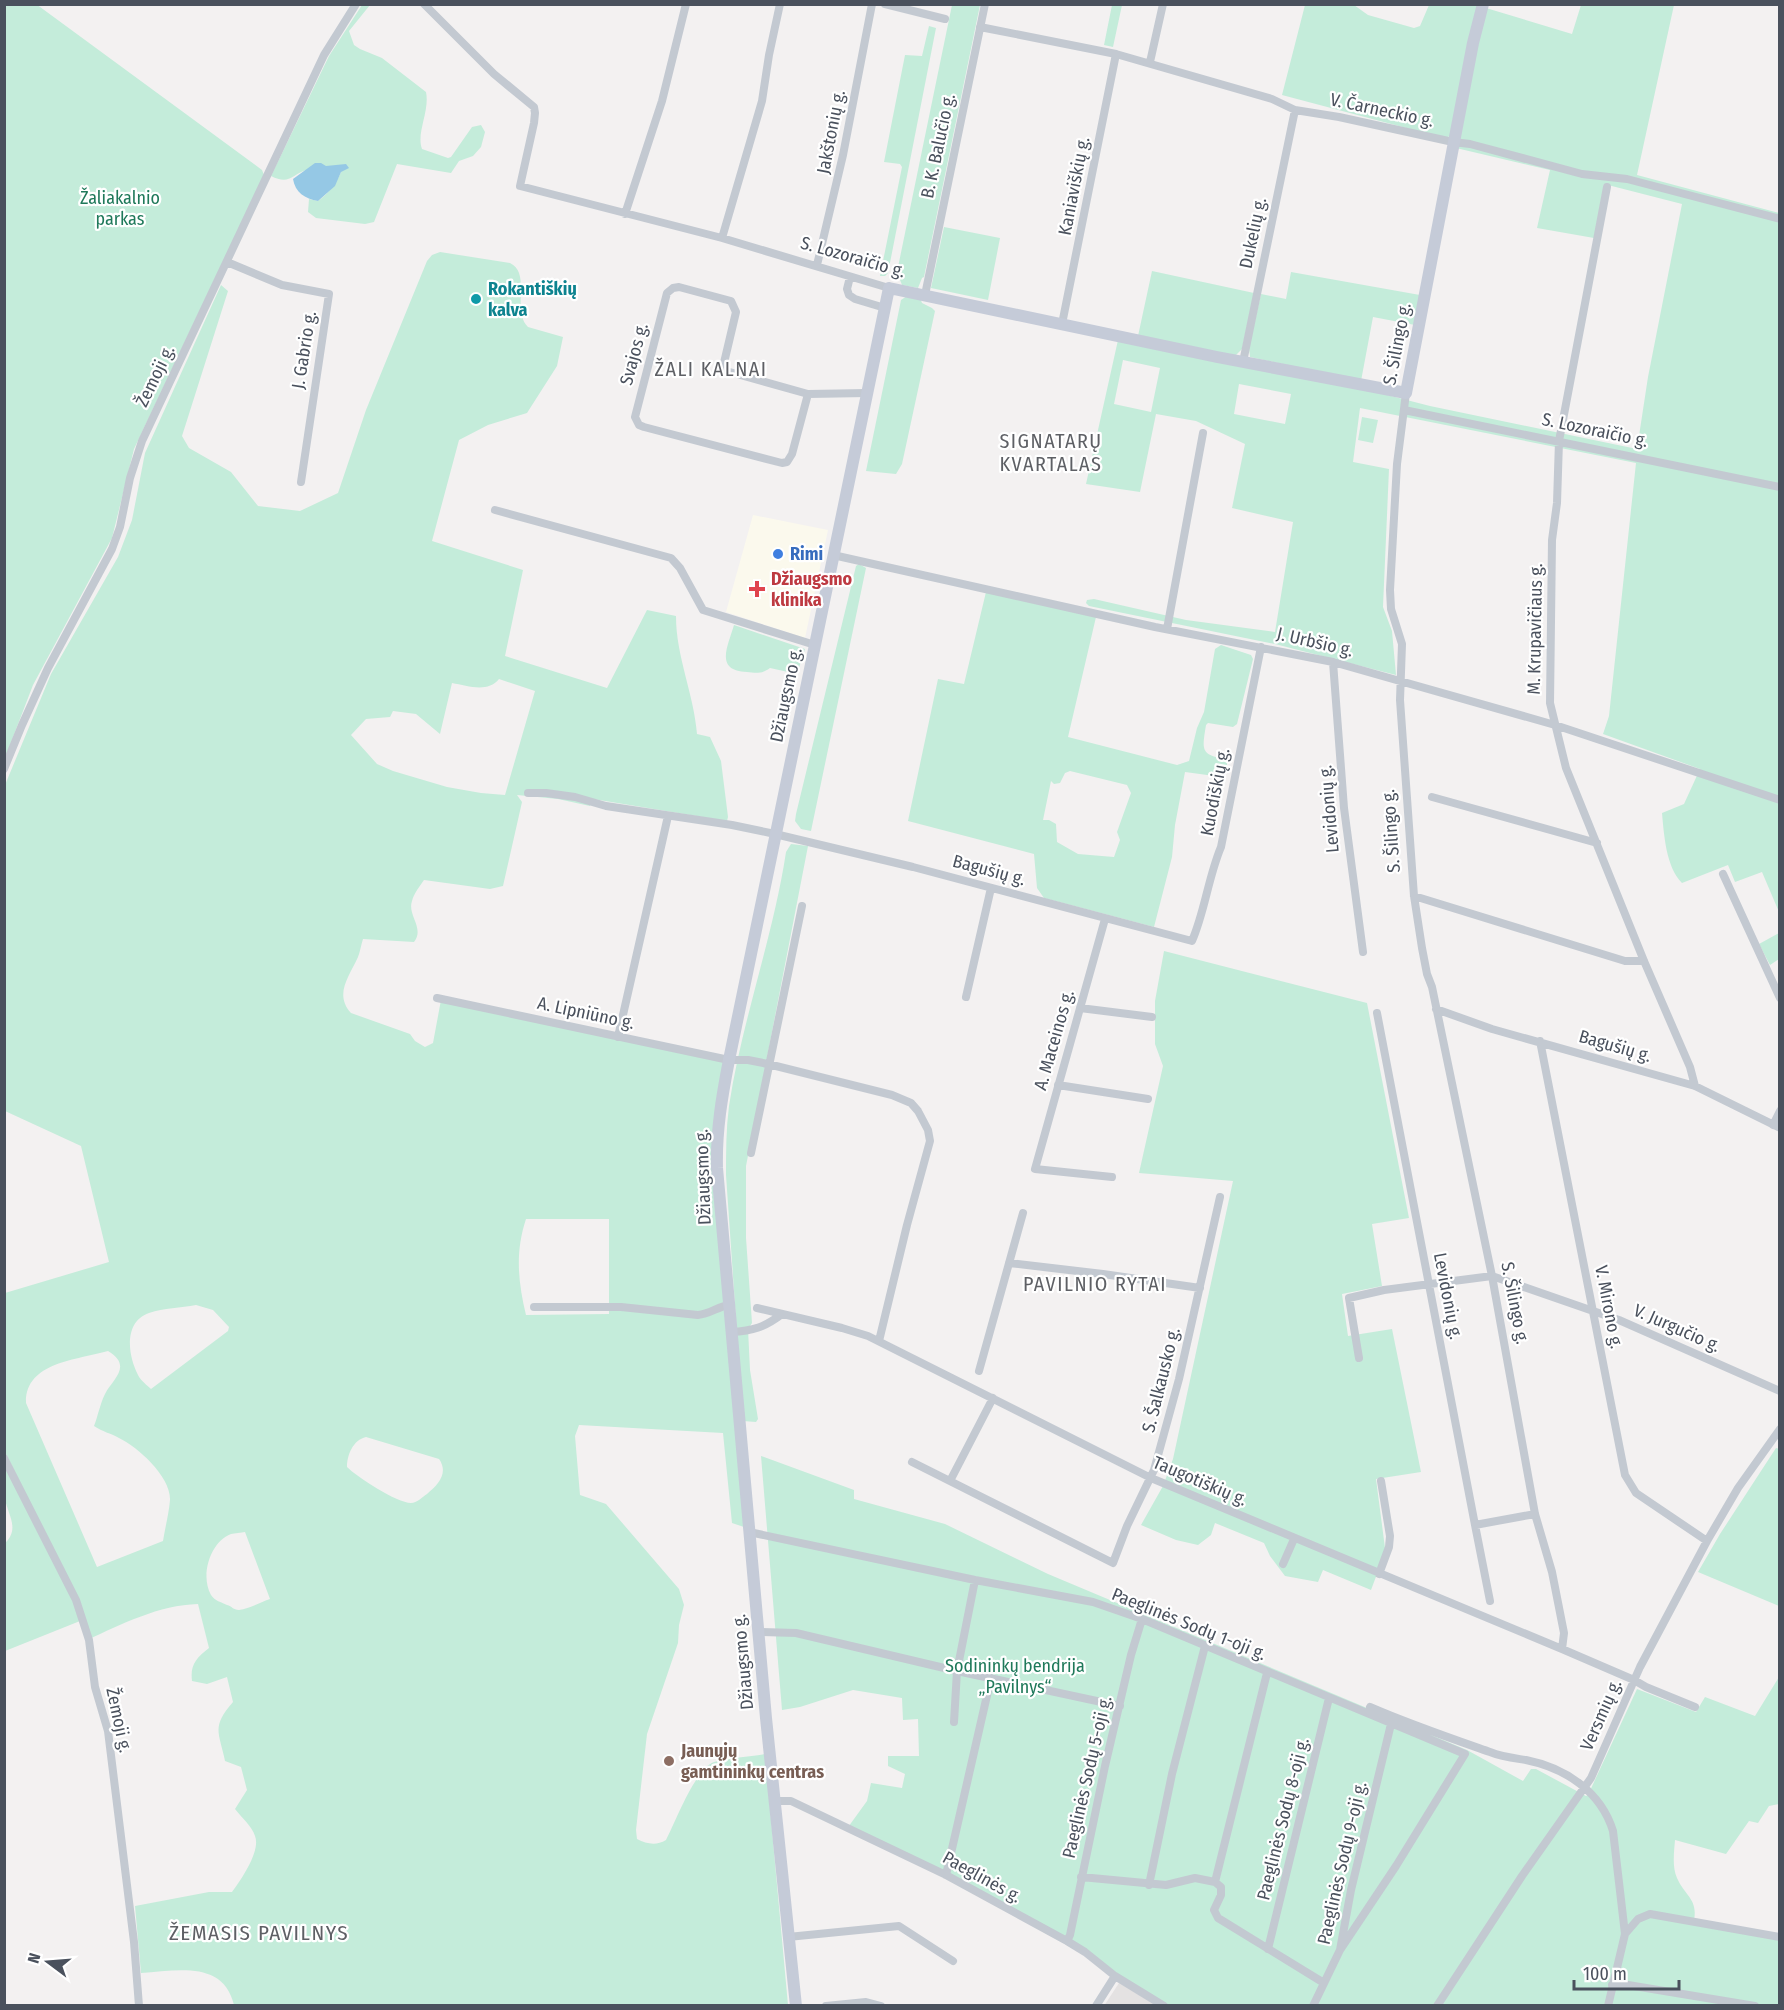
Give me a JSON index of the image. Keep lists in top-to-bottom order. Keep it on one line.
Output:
{"streets":{"street":["V. Čarneckio g.","Jakštonių g.","B. K. Balučio g.","Kaniaviškių g.","Dukelių g.","S. Lozoraičio g.","S. Šilingo g.","J. Gabrio g.","Svajos g.","Žemoji g.","M. Krupavičiaus g.","J. Urbšio g.","Džiaugsmo g.","Kuodiškių g.","Levidonių g.","Bagušių g.","A. Lipniūno g.","A. Maceinos g.","V. Mirono g.","V. Jurgučio g.","S. Šalkausko g.","Taugotiškių g.","Paeglinės Sodų 1-oji g.","Versmių g.","Paeglinės Sodų 5-oji g.","Paeglinės Sodų 8-oji g.","Paeglinės Sodų 9-oji g.","Paeglinės g."]},"crossings":[["V. Čarneckio g.","B. K. Balučio g."],["V. Čarneckio g.","Kaniaviškių g."],["V. Čarneckio g.","Dukelių g."],["V. Čarneckio g.","S. Šilingo g."],["Jakštonių g.","S. Lozoraičio g."],["B. K. Balučio g.","S. Lozoraičio g."],["Kaniaviškių g.","S. Lozoraičio g."],["Dukelių g.","S. Lozoraičio g."],["S. Lozoraičio g.","S. Šilingo g."],["S. Lozoraičio g.","M. Krupavičiaus g."],["S. Lozoraičio g.","Džiaugsmo g."],["S. Šilingo g.","J. Urbšio g."],["S. Šilingo g.","Bagušių g."],["S. Šilingo g.","V. Jurgučio g."],["S. Šilingo g.","Taugotiškių g."],["J. Gabrio g.","Žemoji g."],["Svajos g.","Džiaugsmo g."],["M. Krupavičiaus g.","J. Urbšio g."],["M. Krupavičiaus g.","Bagušių g."],["J. Urbšio g.","Džiaugsmo g."],["J. Urbšio g.","Kuodiškių g."],["J. Urbšio g.","Levidonių g."],["Džiaugsmo g.","Bagušių g."],["Džiaugsmo g.","A. Lipniūno g."],["Džiaugsmo g.","Paeglinės Sodų 1-oji g."],["Džiaugsmo g.","Paeglinės g."],["Kuodiškių g.","Bagušių g."],["Levidonių g.","V. Jurgučio g."],["Bagušių g.","A. Maceinos g."],["Bagušių g.","V. Mirono g."],["A. Lipniūno g.","Taugotiškių g."],["V. Mirono g.","V. Jurgučio g."],["V. Mirono g.","Versmių g."],["S. Šalkausko g.","Taugotiškių g."],["Taugotiškių g.","Versmių g."],["Paeglinės Sodų 1-oji g.","Paeglinės Sodų 5-oji g."],["Paeglinės Sodų 1-oji g.","Paeglinės Sodų 8-oji g."],["Paeglinės Sodų 1-oji g.","Paeglinės Sodų 9-oji g."],["Paeglinės Sodų 5-oji g.","Paeglinės g."]],"districts":["ŽALI KALNAI","SIGNATARŲ KVARTALAS","PAVILNIO RYTAI","ŽEMASIS PAVILNYS"],"parks":["Žaliakalnio parkas","Sodininkų bendrija „Pavilnys“"],"places":{"other":["Rokantiškių kalva","Rimi","Jaunųjų gamtininkų centras"],"health":["Džiaugsmo klinika"]},"scale_bar":"100 m","north":"left"}
